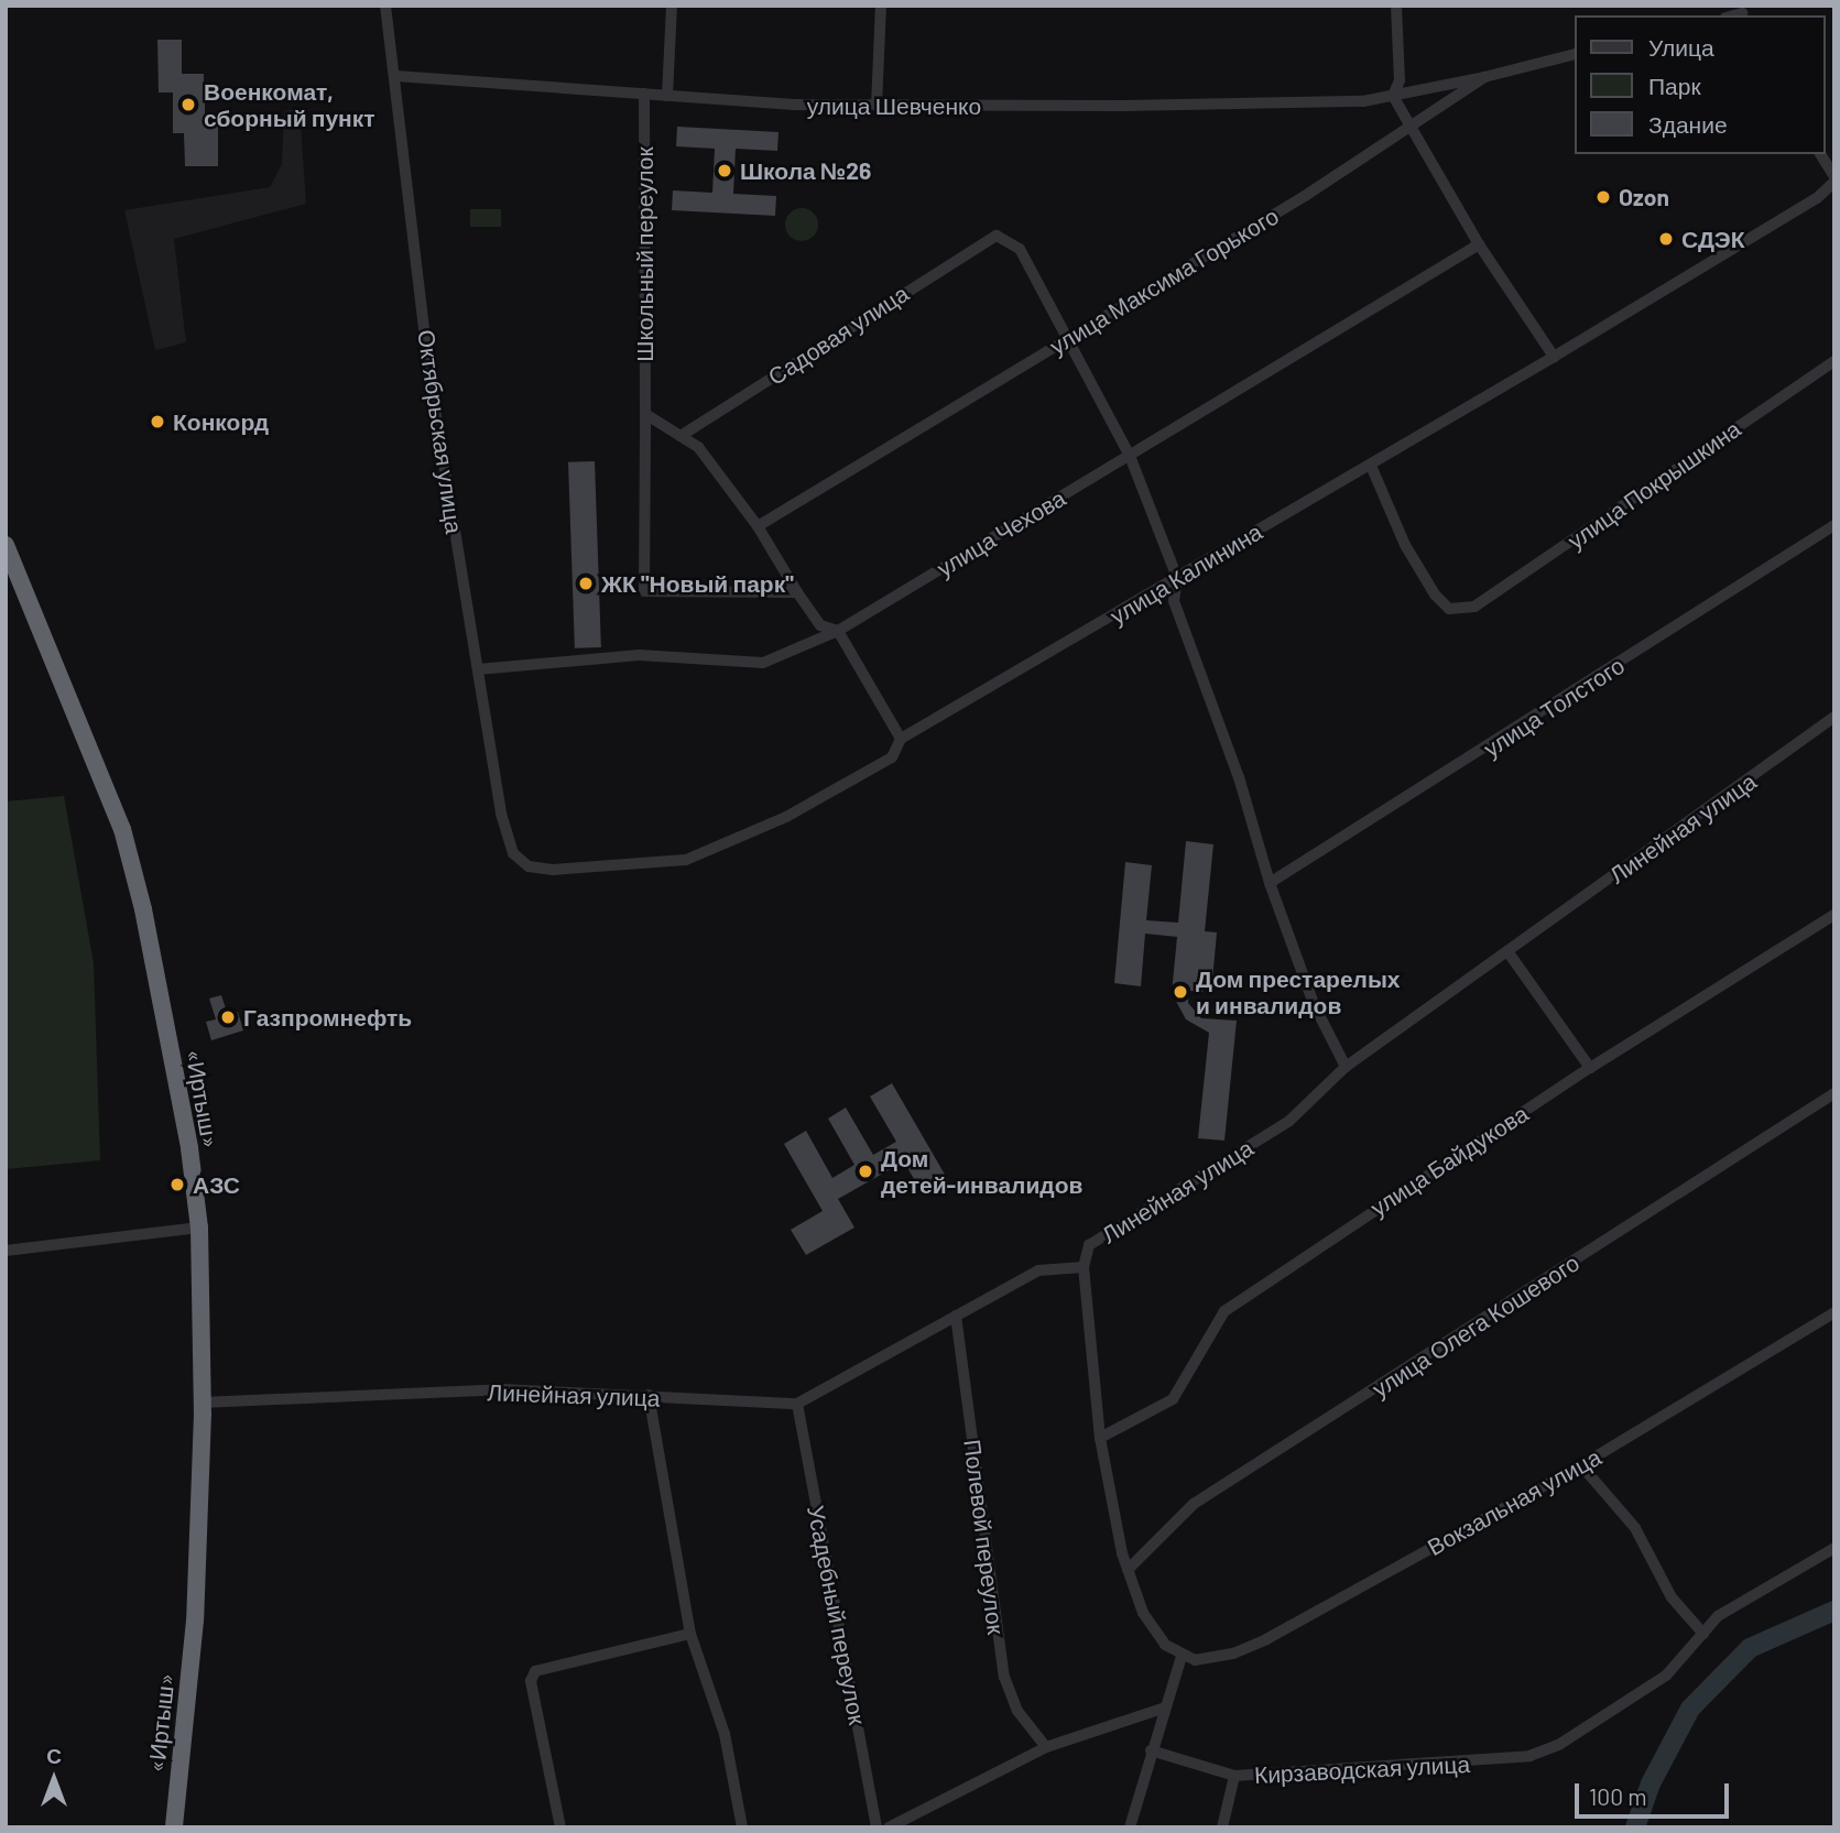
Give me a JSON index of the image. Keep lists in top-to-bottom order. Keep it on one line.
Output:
{"streets":{"highway":["«Иртыш»"],"street":["улица Шевченко","Школьный переулок","улица Максима Горького","Садовая улица","Октябрьская улица","улица Покрышкина","улица Чехова","улица Калинина","улица Толстого","Линейная улица","улица Байдукова","улица Олега Кошевого","Вокзальная улица","Полевой переулок","Усадебный переулок","Кирзаводская улица"]},"crossings":[["улица Шевченко","Школьный переулок"],["улица Шевченко","улица Максима Горького"],["улица Шевченко","Октябрьская улица"],["улица Максима Горького","Садовая улица"],["Октябрьская улица","улица Чехова"],["Октябрьская улица","улица Калинина"],["улица Покрышкина","улица Калинина"],["Линейная улица","«Иртыш»"],["Линейная улица","Полевой переулок"],["Линейная улица","Усадебный переулок"]],"places":["Военкомат, сборный пункт","Школа №26","Ozon","СДЭК","Конкорд","ЖК \"Новый парк\"","Дом престарелых и инвалидов","Газпромнефть","Дом детей-инвалидов","АЗС"],"legend":["Улица","Парк","Здание"],"scale_bar":"100 m","north":"top"}
